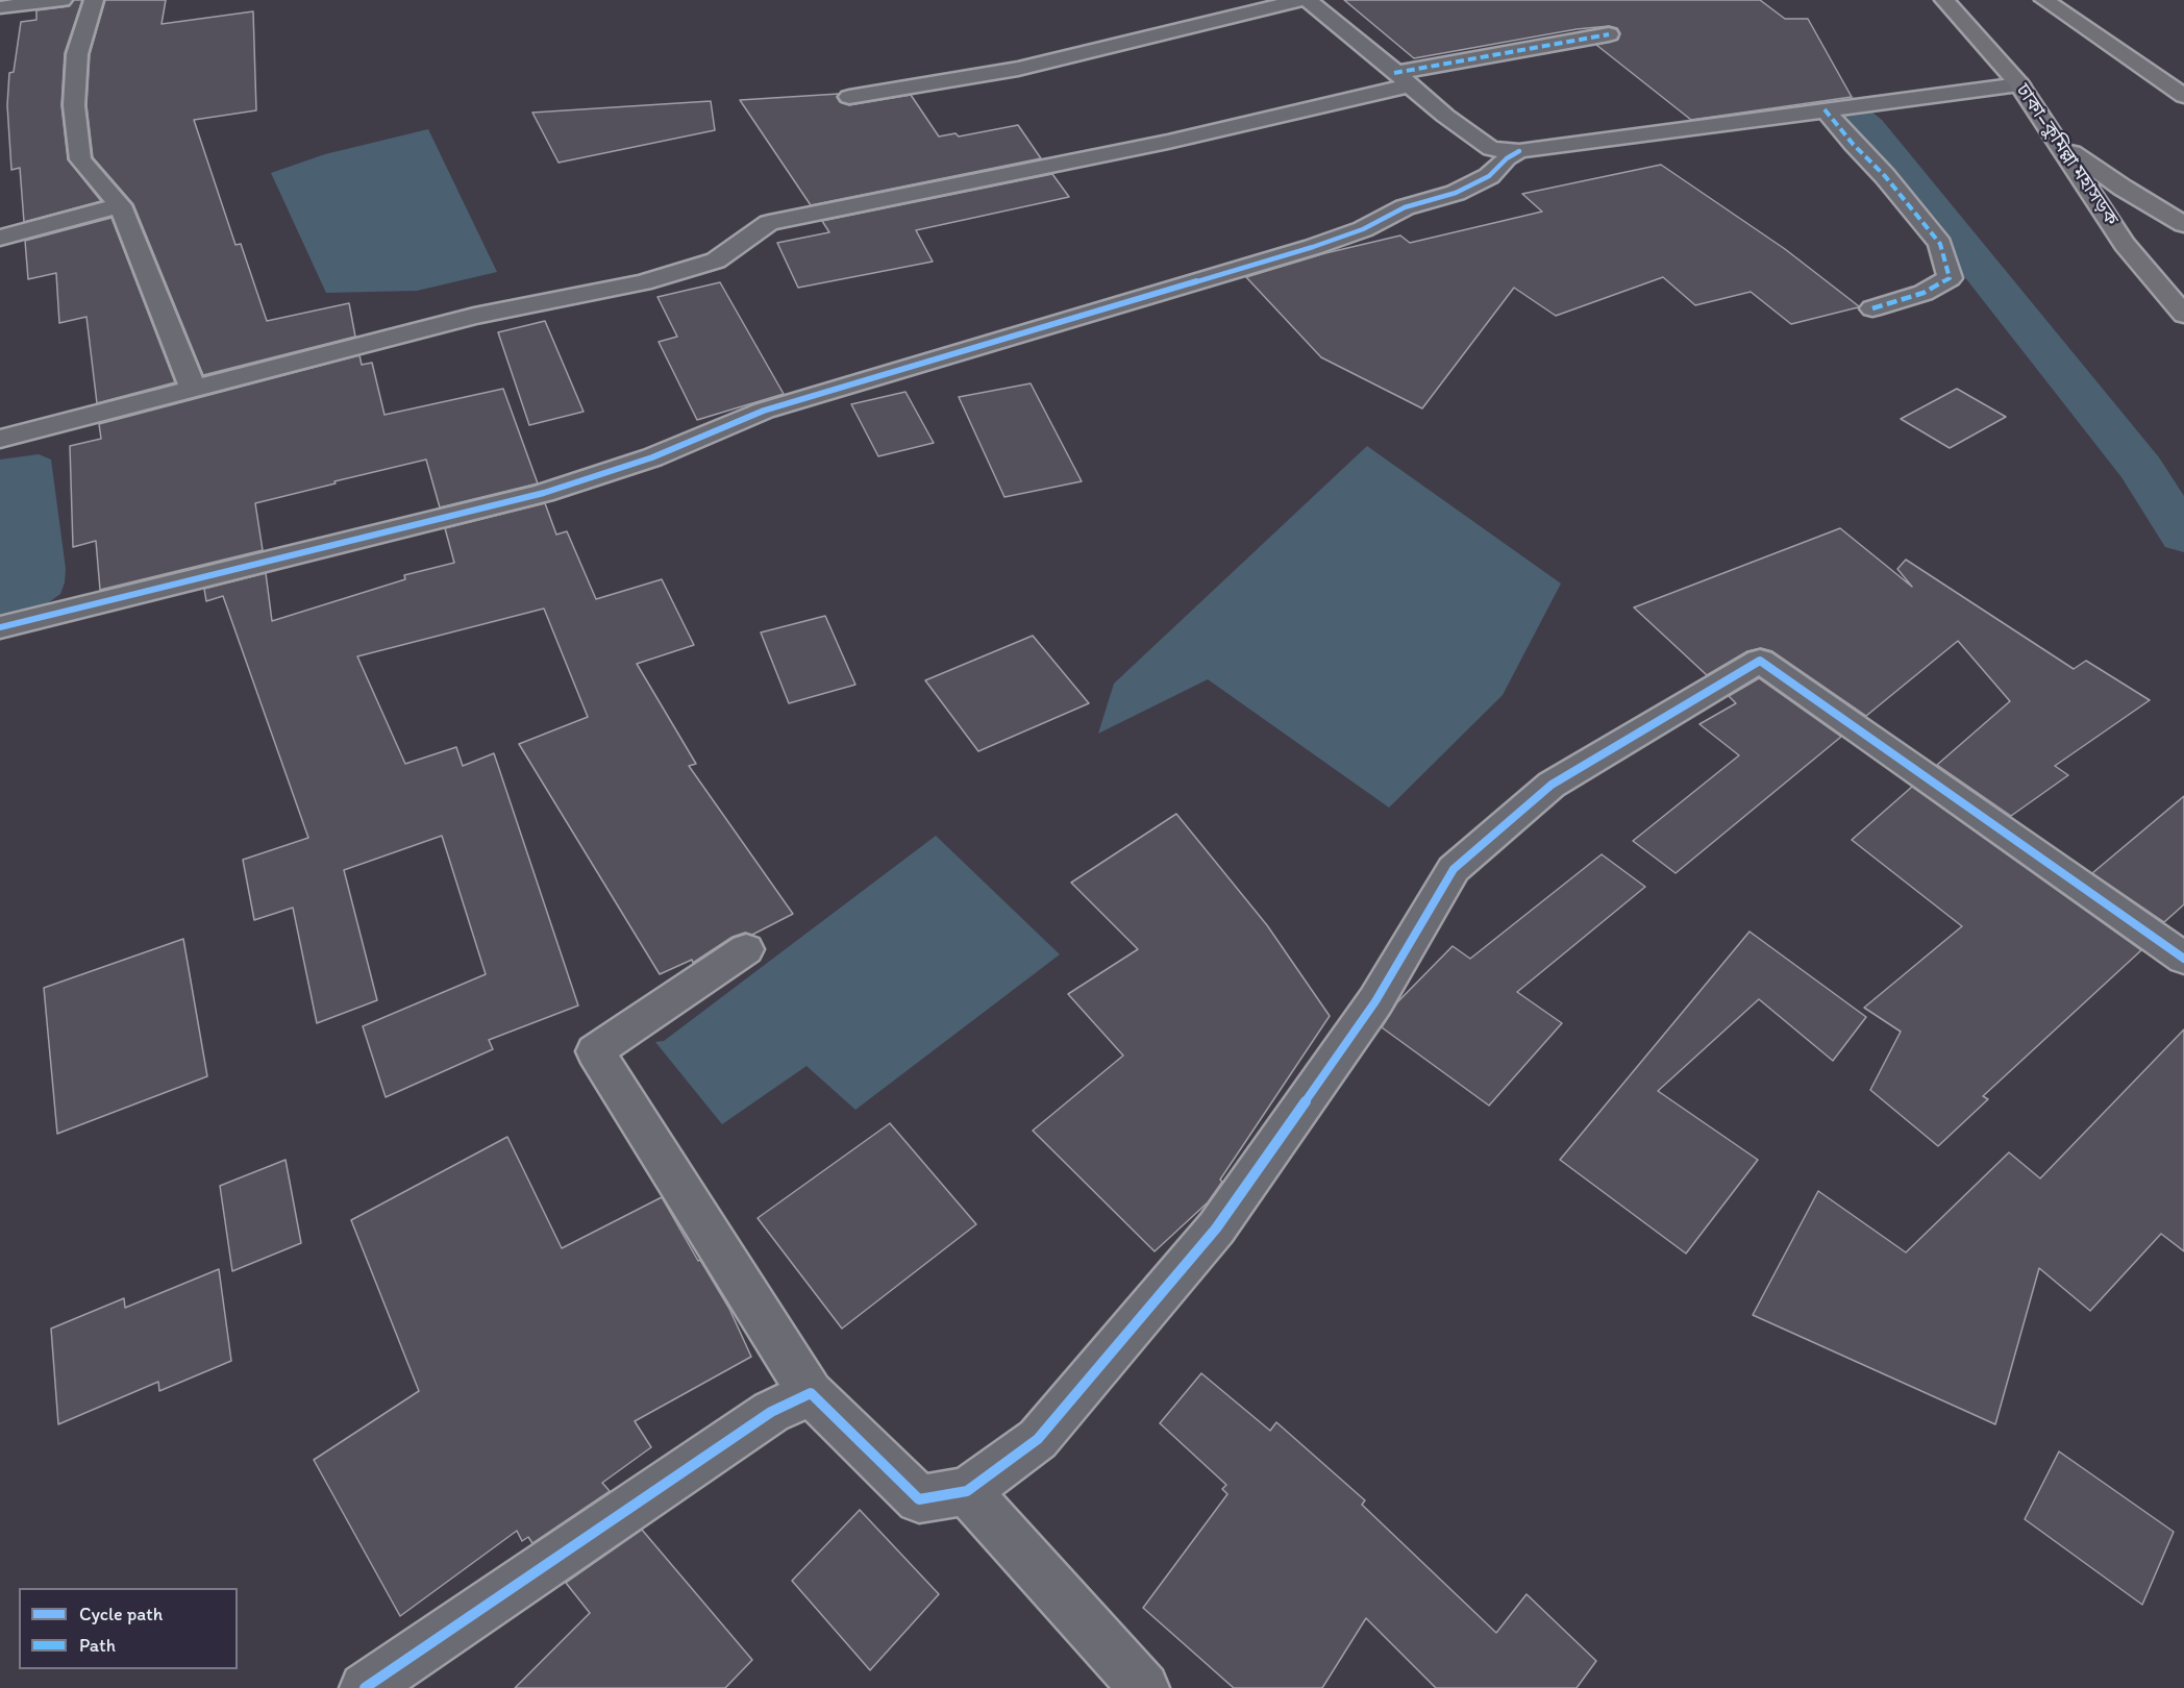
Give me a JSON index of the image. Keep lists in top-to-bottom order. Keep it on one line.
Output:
{"streets":{"highway":["ঢাকা–কুমিল্লা মহাসড়ক"]},"legend":["Cycle path","Path"]}
